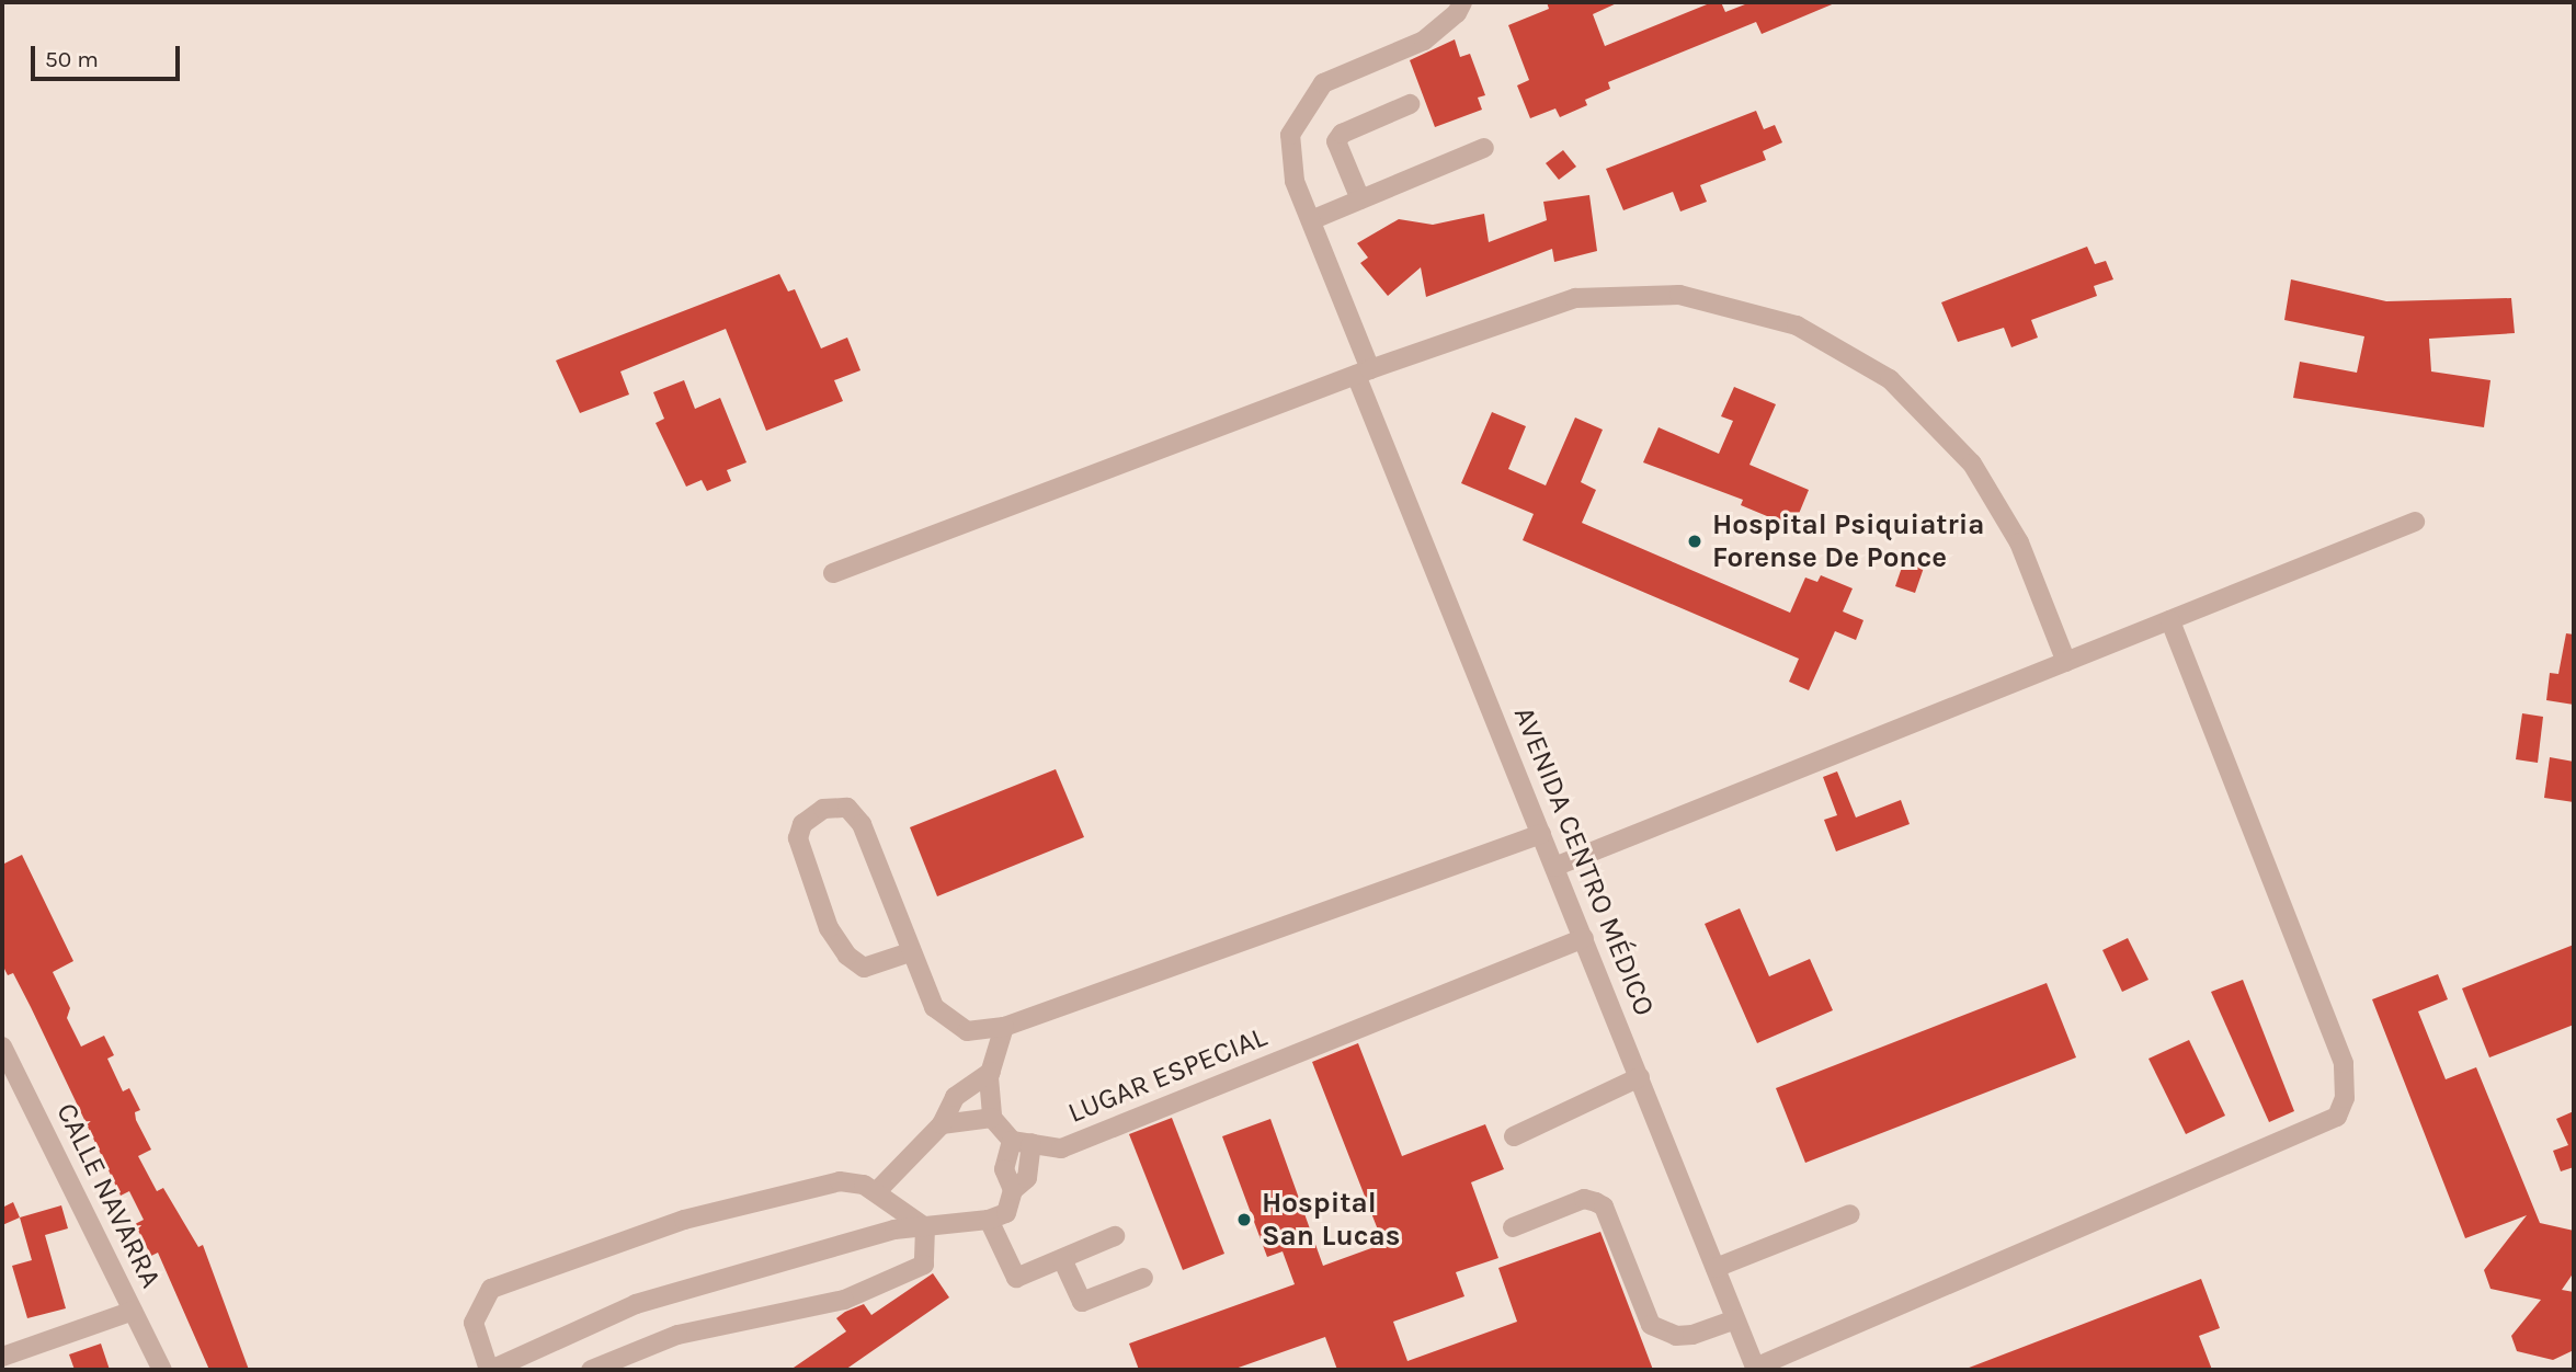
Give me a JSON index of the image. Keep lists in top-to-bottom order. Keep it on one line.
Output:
{"streets":{"street":["AVENIDA CENTRO MÉDICO","LUGAR ESPECIAL","CALLE NAVARRA"]},"crossings":[["AVENIDA CENTRO MÉDICO","LUGAR ESPECIAL"]],"places":["Hospital Psiquiatria Forense De Ponce","Hospital San Lucas"],"scale_bar":"50 m"}
